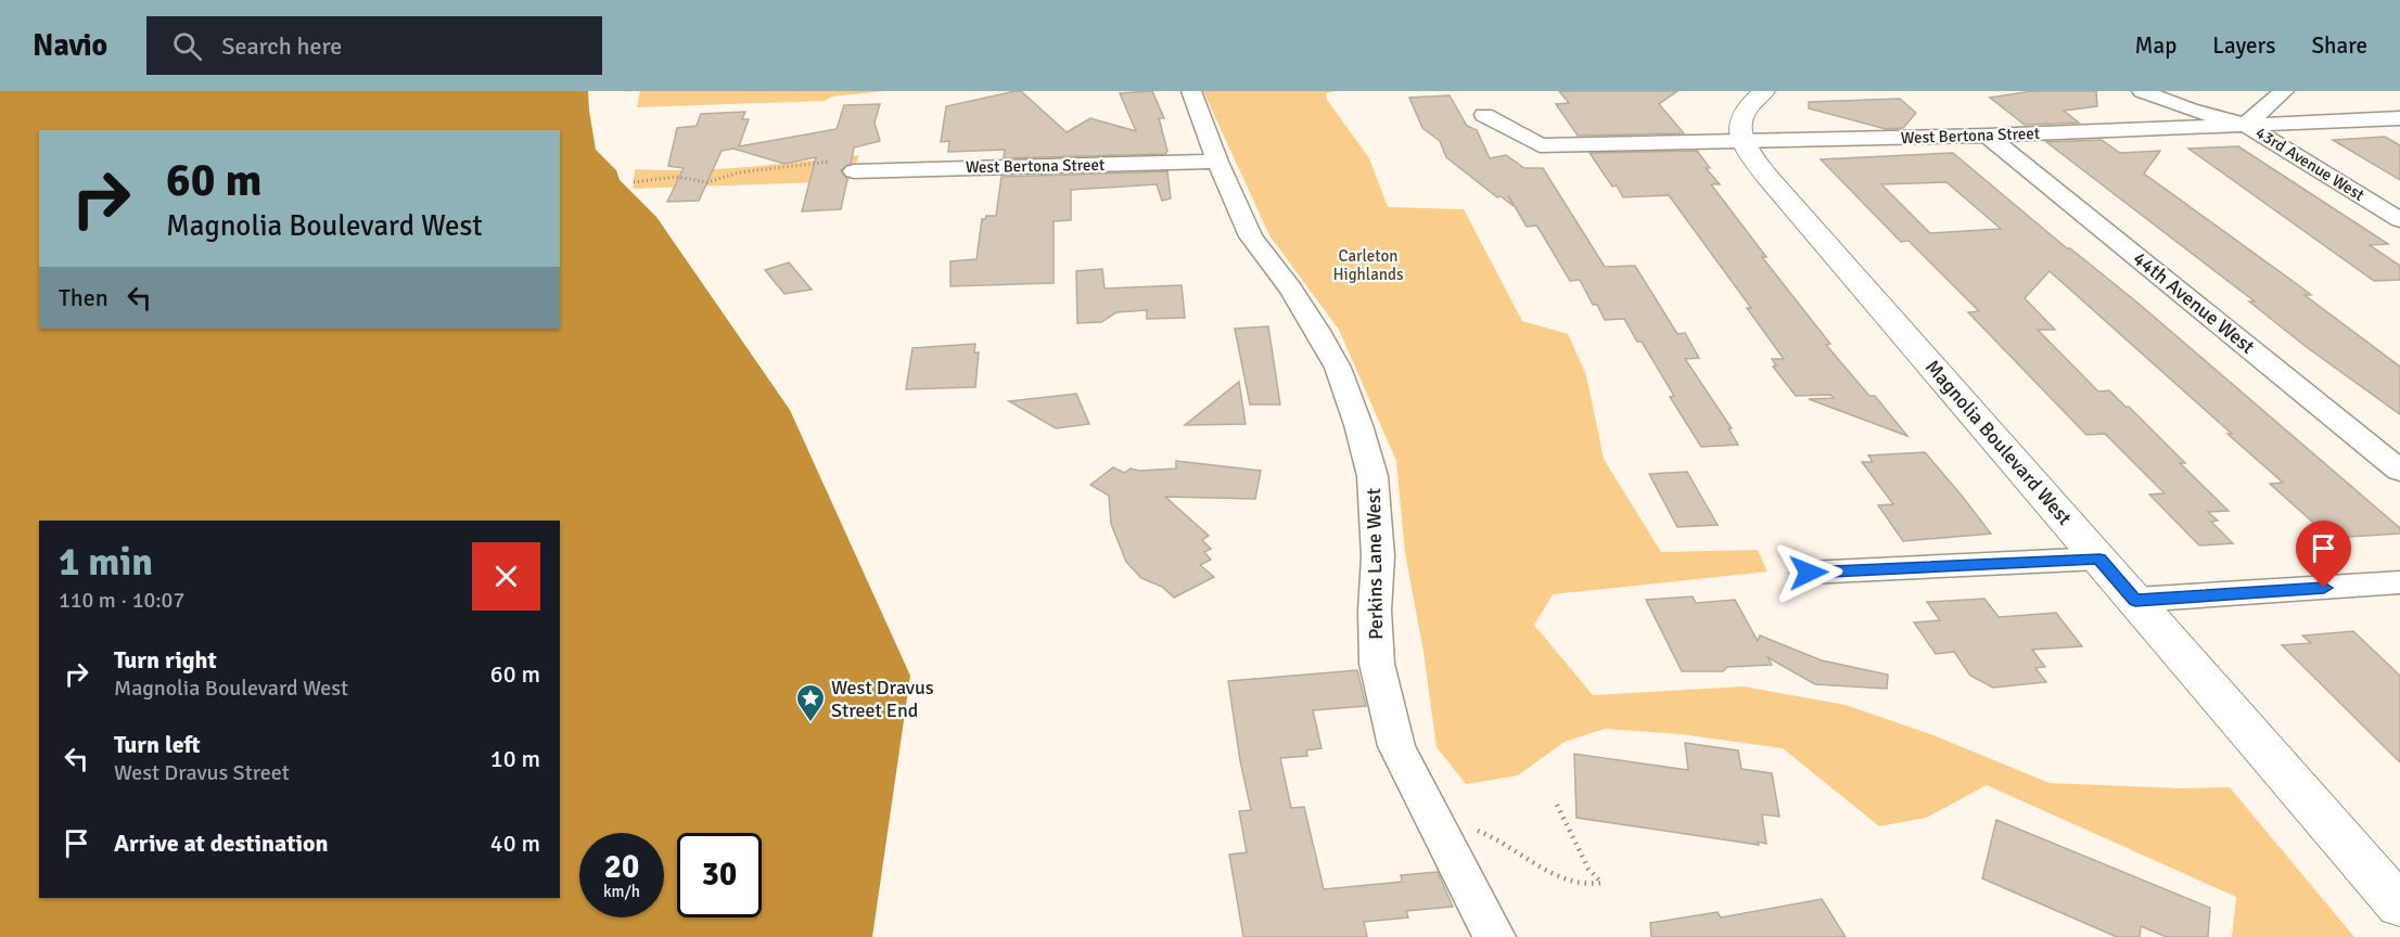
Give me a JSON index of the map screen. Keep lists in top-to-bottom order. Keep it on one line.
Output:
{"streets":{"street":["West Bertona Street","43rd Avenue West","44th Avenue West","Magnolia Boulevard West","Perkins Lane West"]},"crossings":[["West Bertona Street","43rd Avenue West"],["West Bertona Street","44th Avenue West"],["West Bertona Street","Magnolia Boulevard West"],["West Bertona Street","Perkins Lane West"]],"parks":["Carleton Highlands"],"places":{"place":["West Dravus Street End"]},"page":{"header":"Navio","search":"Search here","nav":["Map","Layers","Share"],"turn":["60 m","Magnolia Boulevard West"],"then":"Then","heading":["1 min","110 m · 10:07"],"list":[{"name":"Turn right","note":"Magnolia Boulevard West","value":"60 m"},{"name":"Turn left","note":"West Dravus Street","value":"10 m"},{"name":"Arrive at destination","value":"40 m"}],"speed":"20 km/h","limit":"30"}}
